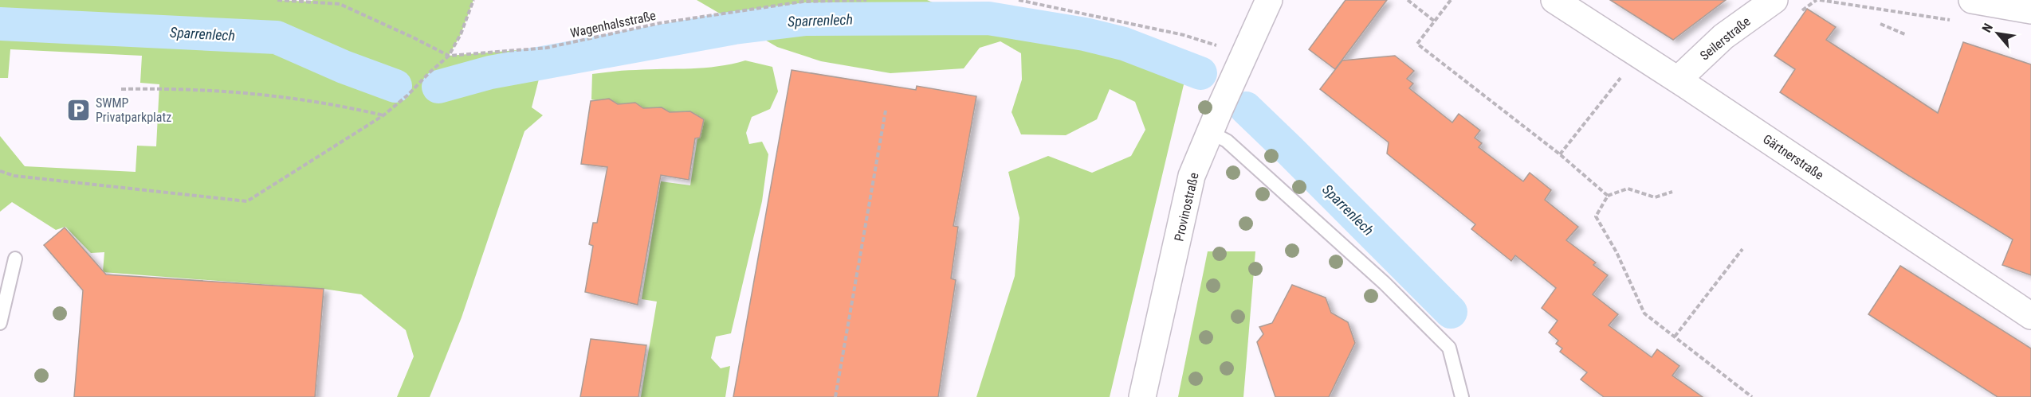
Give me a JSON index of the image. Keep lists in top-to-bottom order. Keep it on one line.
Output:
{"streets":{"street":["Seilerstraße","Gärtnerstraße","Provinostraße"],"path":["Wagenhalsstraße"]},"crossings":[["Seilerstraße","Gärtnerstraße"]],"water":["Sparrenlech"],"places":{"parking":["SWMP Privatparkplatz"]},"north":"top left"}
